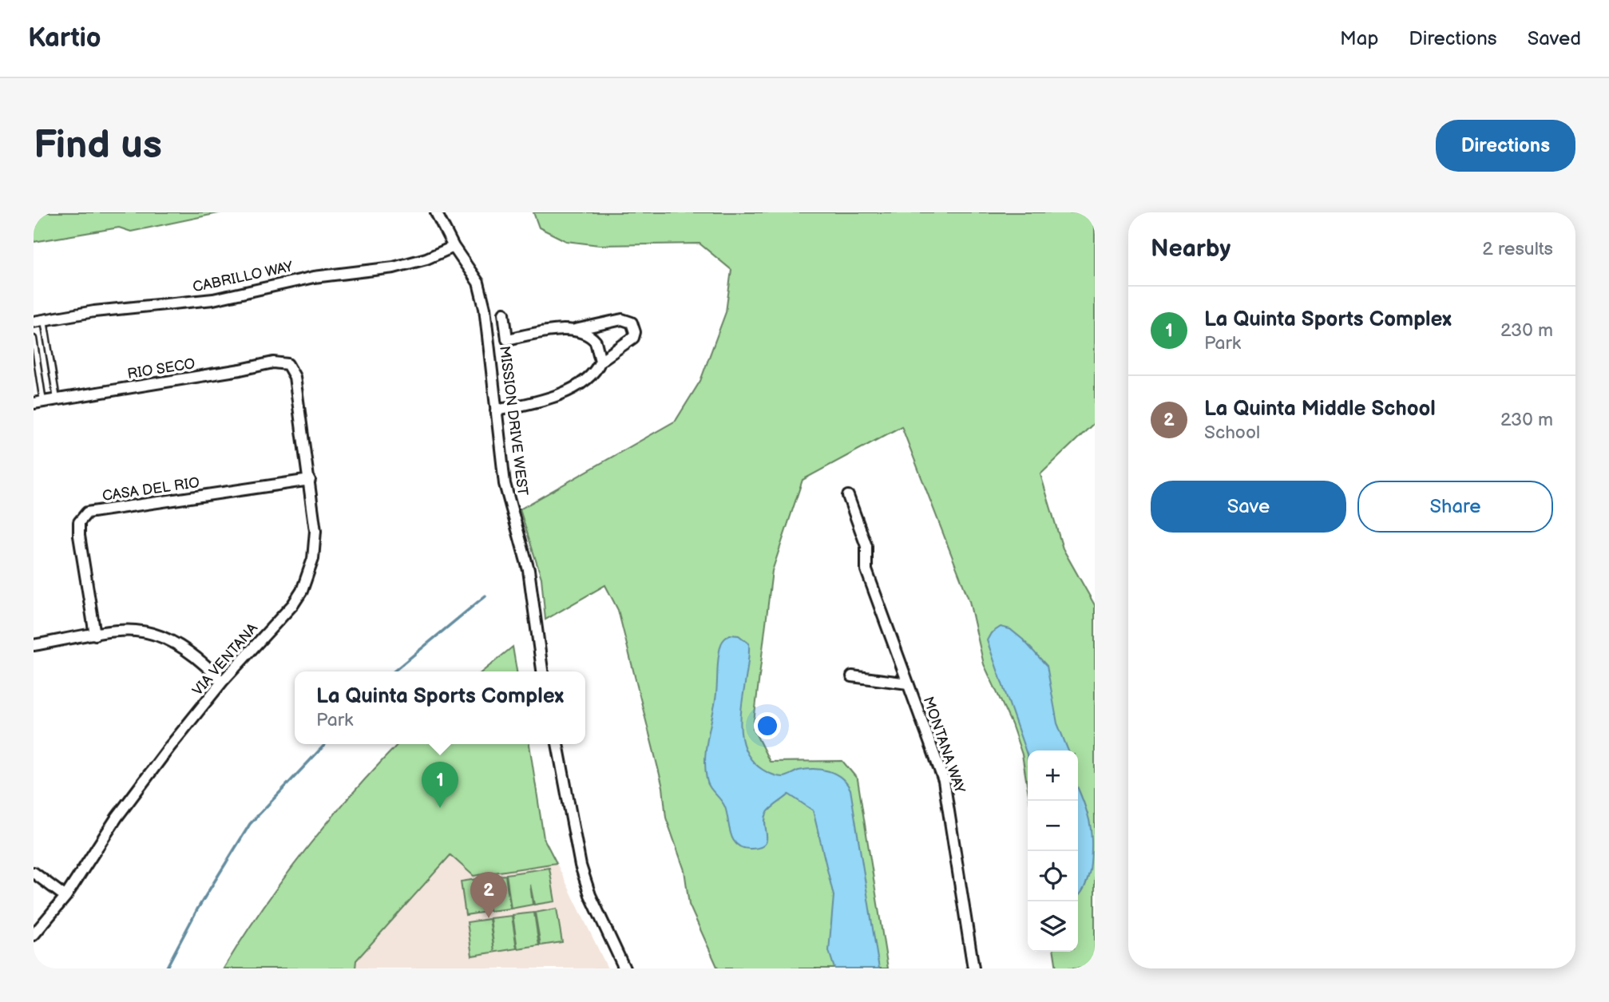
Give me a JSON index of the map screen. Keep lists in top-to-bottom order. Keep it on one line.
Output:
{"streets":{"street":["CABRILLO WAY","RIO SECO","MISSION DRIVE WEST","CASA DEL RIO","VIA VENTANA","MONTANA WAY"]},"crossings":[["CABRILLO WAY","MISSION DRIVE WEST"],["RIO SECO","VIA VENTANA"],["CASA DEL RIO","VIA VENTANA"]],"page":{"header":"Kartio","nav":["Map","Directions","Saved"],"buttons":["Directions",["Save","Share"]],"title":"Find us","heading":["Nearby","2 results"],"list":[{"mark":"1","name":"La Quinta Sports Complex","note":"Park","value":"230 m"},{"mark":"2","name":"La Quinta Middle School","note":"School","value":"230 m"}],"popup":["La Quinta Sports Complex","Park"],"map_buttons":["+","−"],"pins":["1","2"]}}
